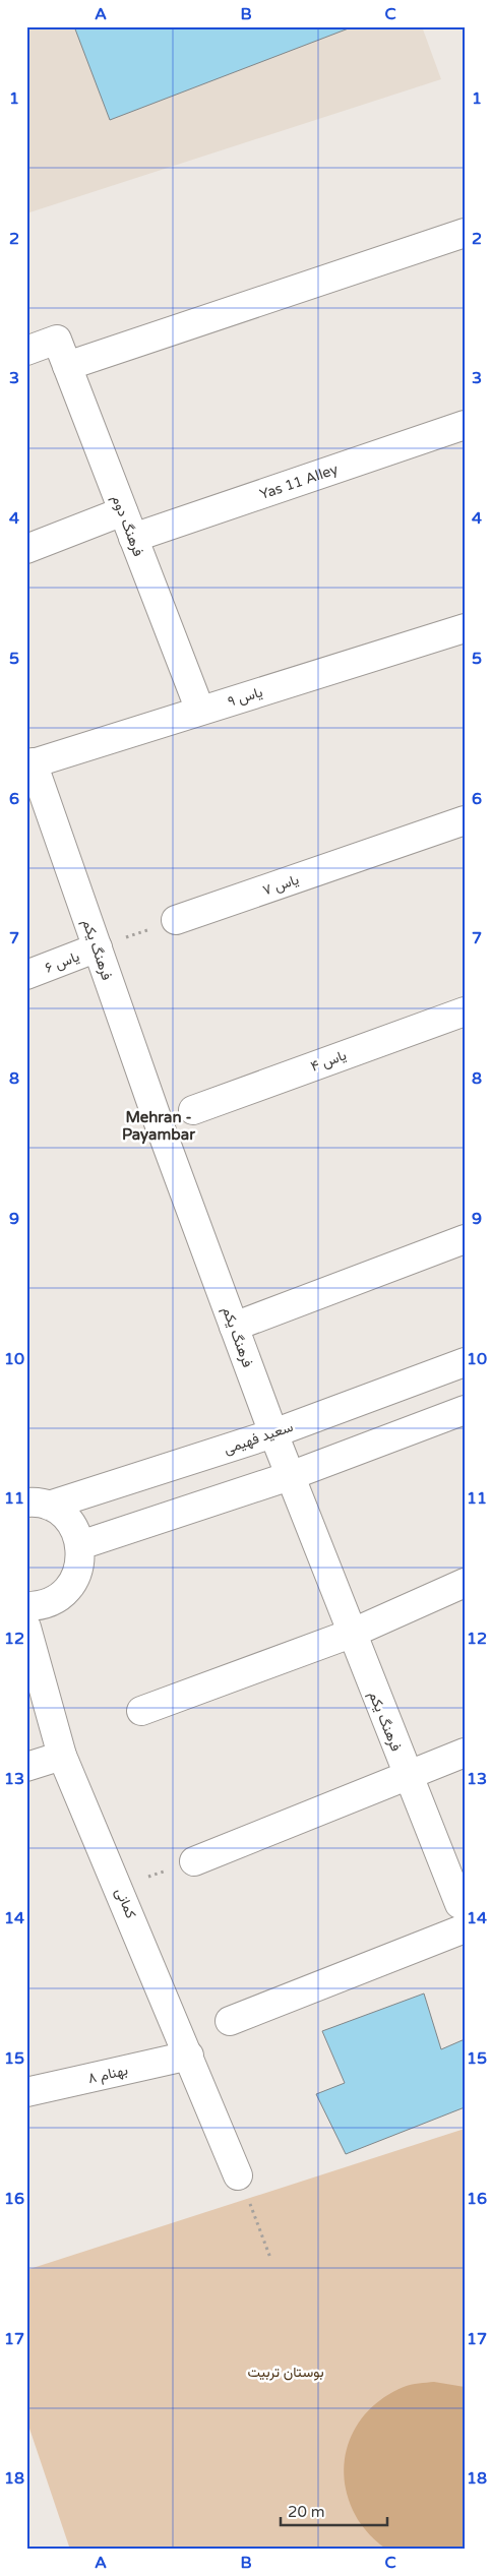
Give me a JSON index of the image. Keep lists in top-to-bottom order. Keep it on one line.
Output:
{"streets":{"street":["Yas 11 Alley","فرهنگ دوم","یاس ۹","یاس ۷","فرهنگ یکم","یاس ۶","یاس ۴","سعید فهیمی","کمانی","بهنام ۸"]},"crossings":[["Yas 11 Alley","فرهنگ دوم"],["فرهنگ دوم","یاس ۹"],["یاس ۹","فرهنگ یکم"],["فرهنگ یکم","یاس ۶"],["فرهنگ یکم","سعید فهیمی"],["کمانی","بهنام ۸"]],"districts":["Mehran - Payambar"],"parks":["بوستان تربیت"],"scale_bar":"20 m","grid":{"columns":["A","B","C"],"rows":["1","2","3","4","5","6","7","8","9","10","11","12","13","14","15","16","17","18"]}}
